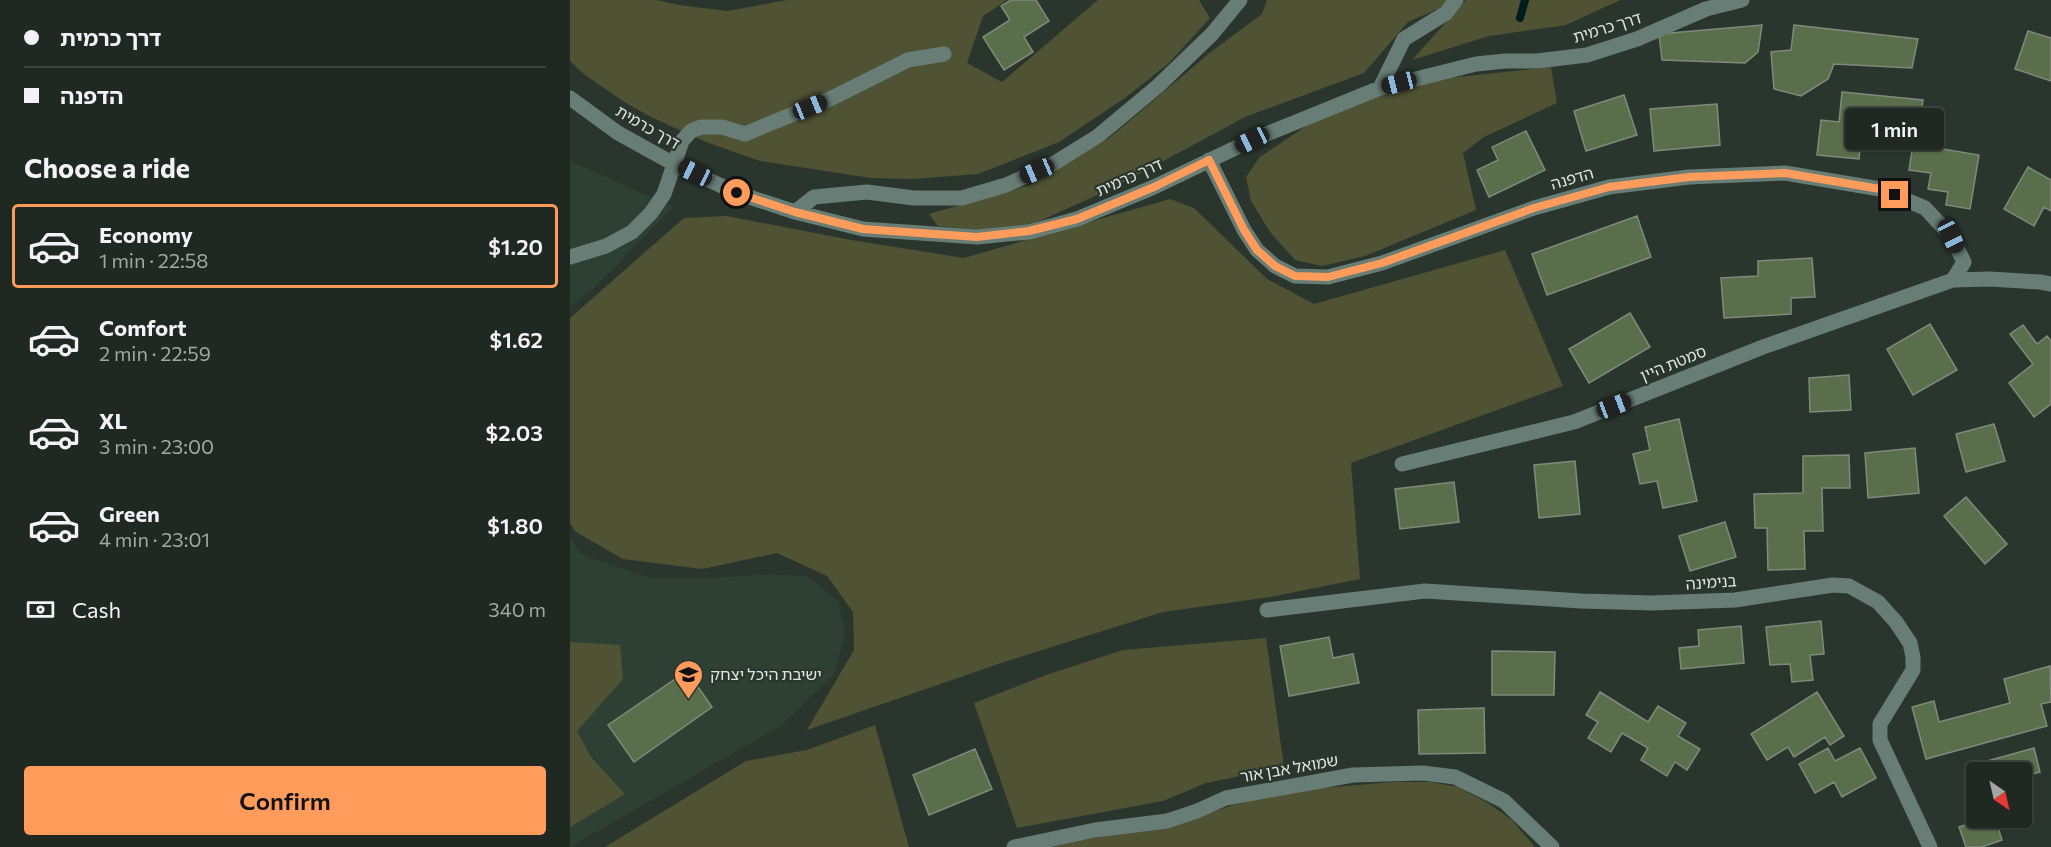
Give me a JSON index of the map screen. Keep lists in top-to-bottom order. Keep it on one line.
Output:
{"streets":{"street":["דרך כרמית","הדפנה","סמטת היין","בנימינה","שמואל אבן אור"]},"crossings":[["דרך כרמית","הדפנה"],["הדפנה","סמטת היין"]],"places":{"school or university":["ישיבת היכל יצחק"]},"north":"bottom right","page":{"banner":["דרך כרמית","הדפנה"],"bubble":"1 min","heading":"Choose a ride","list":[{"name":"Economy","note":"1 min · 22:58","value":"$1.20"},{"name":"Comfort","note":"2 min · 22:59","value":"$1.62"},{"name":"XL","note":"3 min · 23:00","value":"$2.03"},{"name":"Green","note":"4 min · 23:01","value":"$1.80"}],"pay":["Cash","340 m"],"buttons":"Confirm"}}
